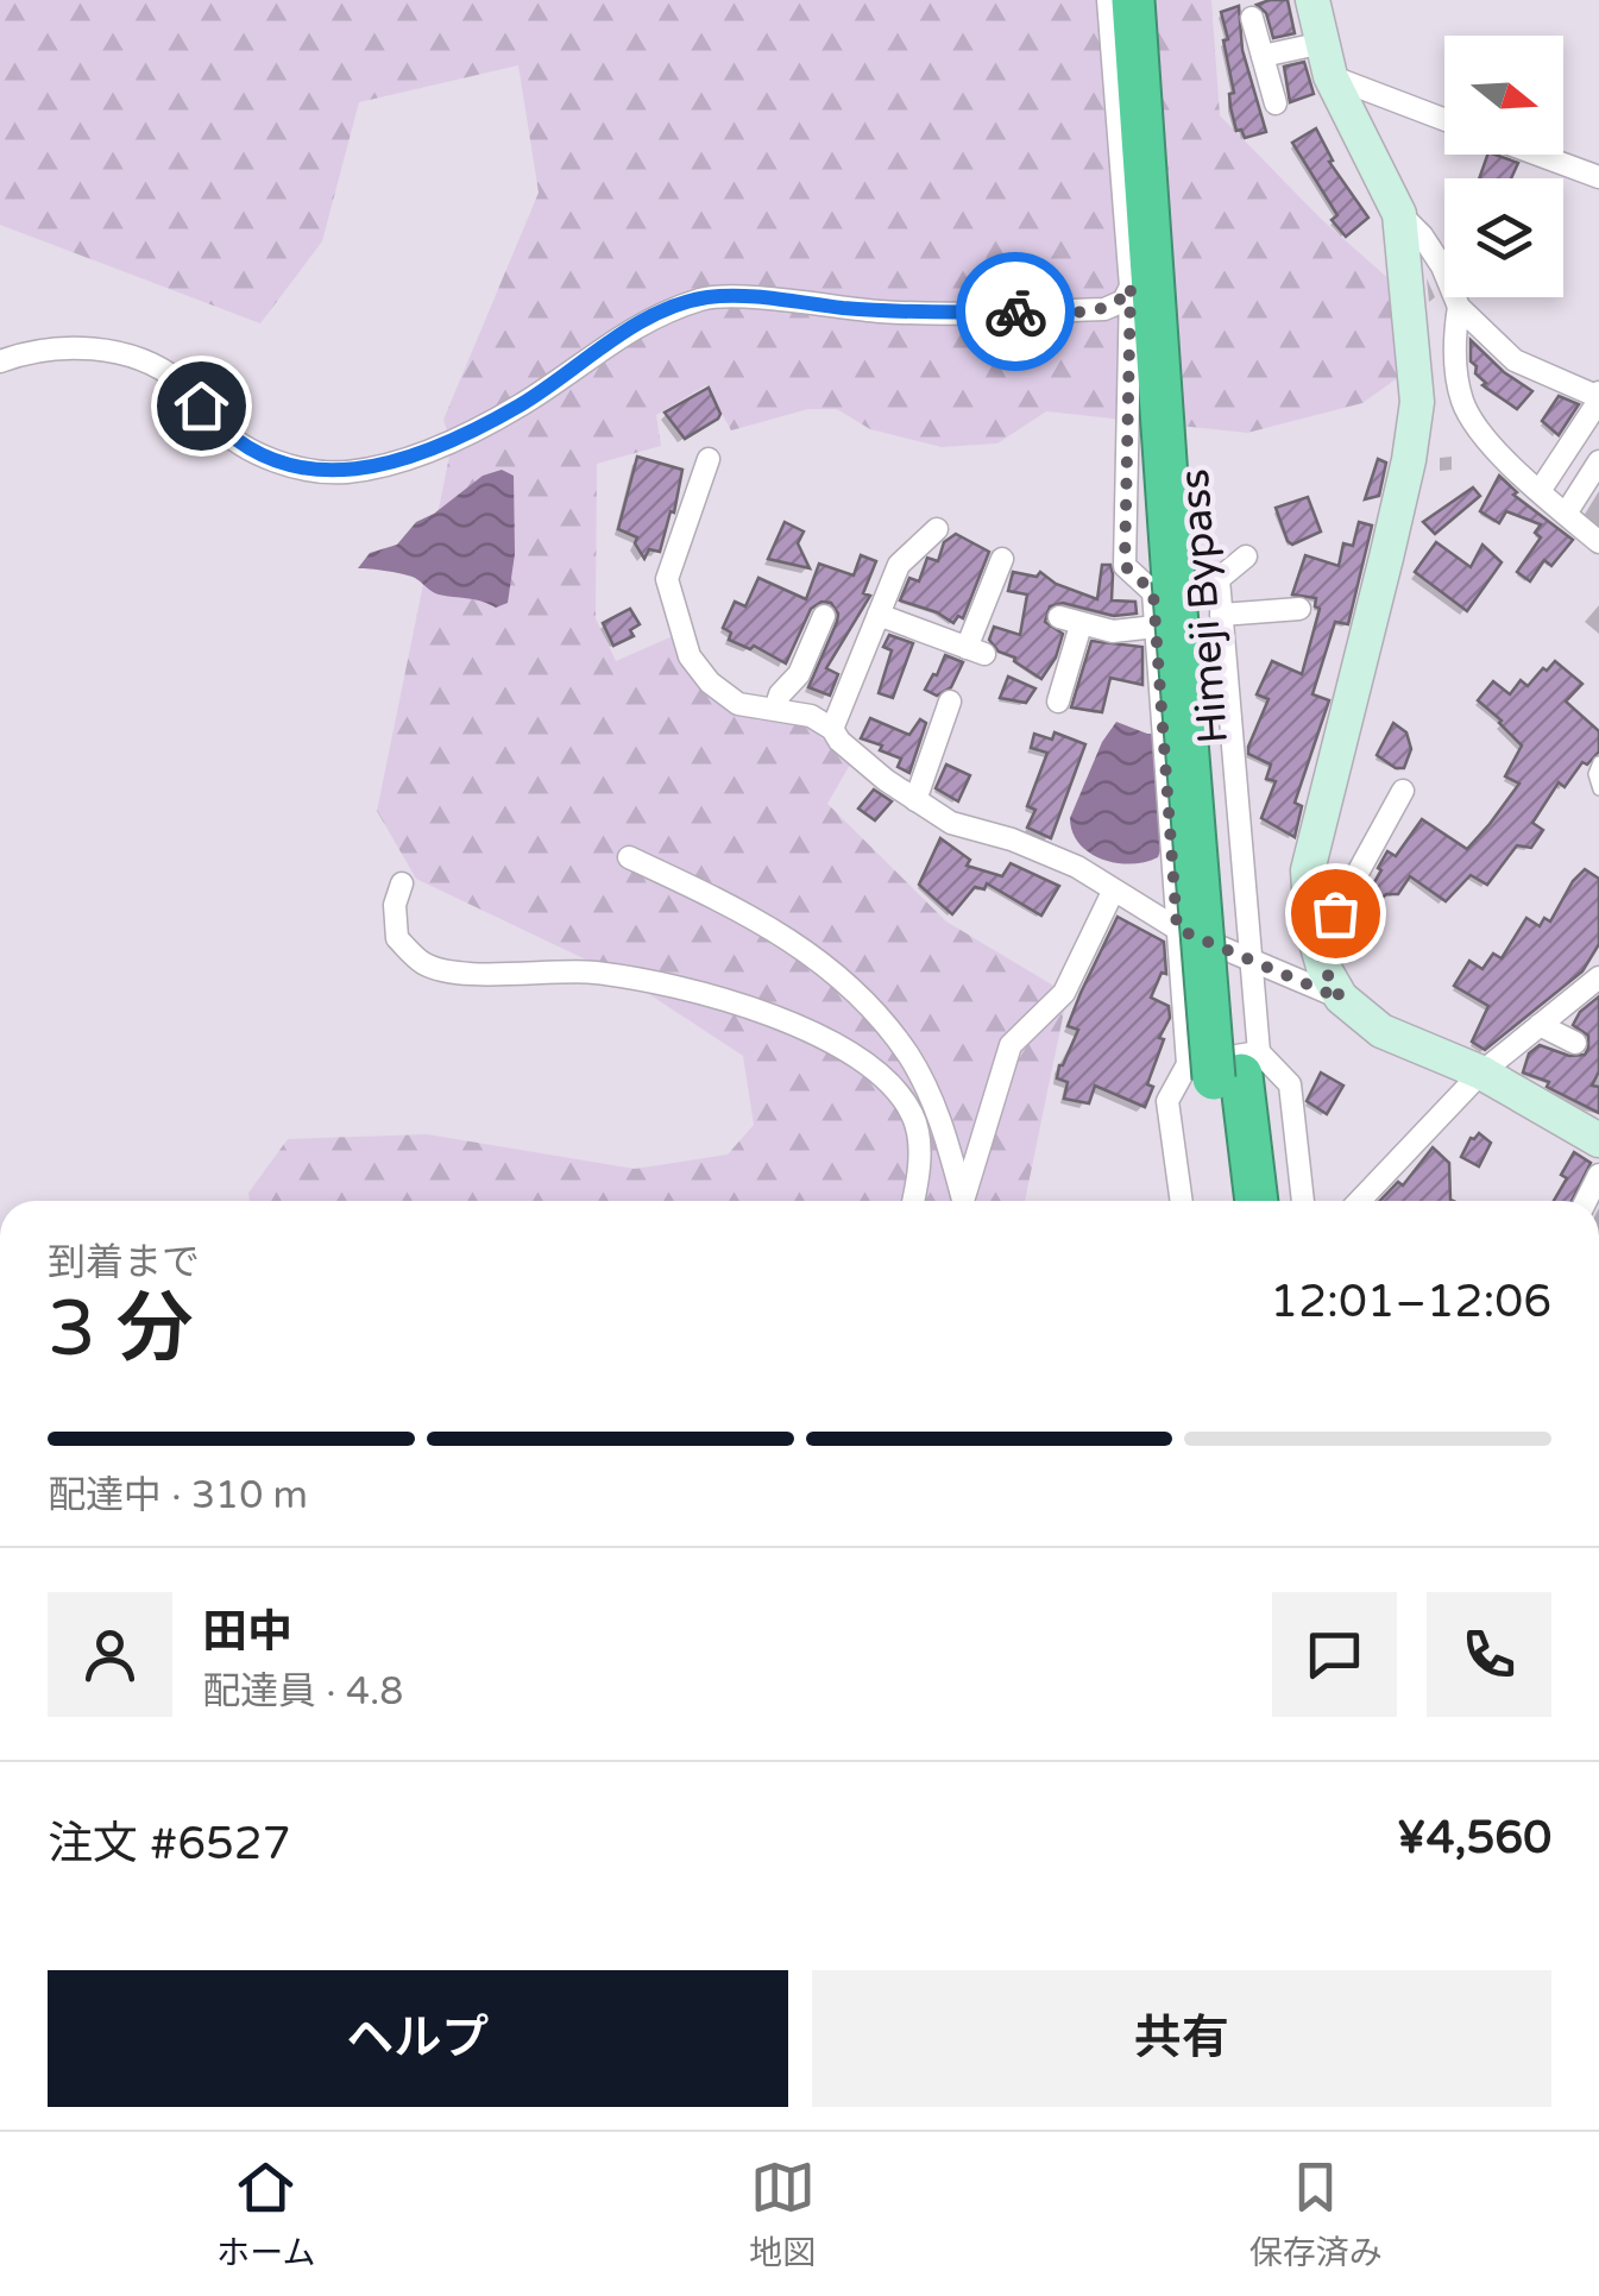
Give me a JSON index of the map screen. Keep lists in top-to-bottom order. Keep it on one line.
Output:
{"streets":{"highway":["Himeji Bypass"]},"north":"right","page":{"heading":["3 分","到着まで","12:01–12:06"],"panel":["田中","配達員 · 4.8","注文 #6527","¥4,560"],"bar":"配達中 · 310 m","buttons":["ヘルプ","共有"],"tabs":["ホーム","地図","保存済み"]}}
